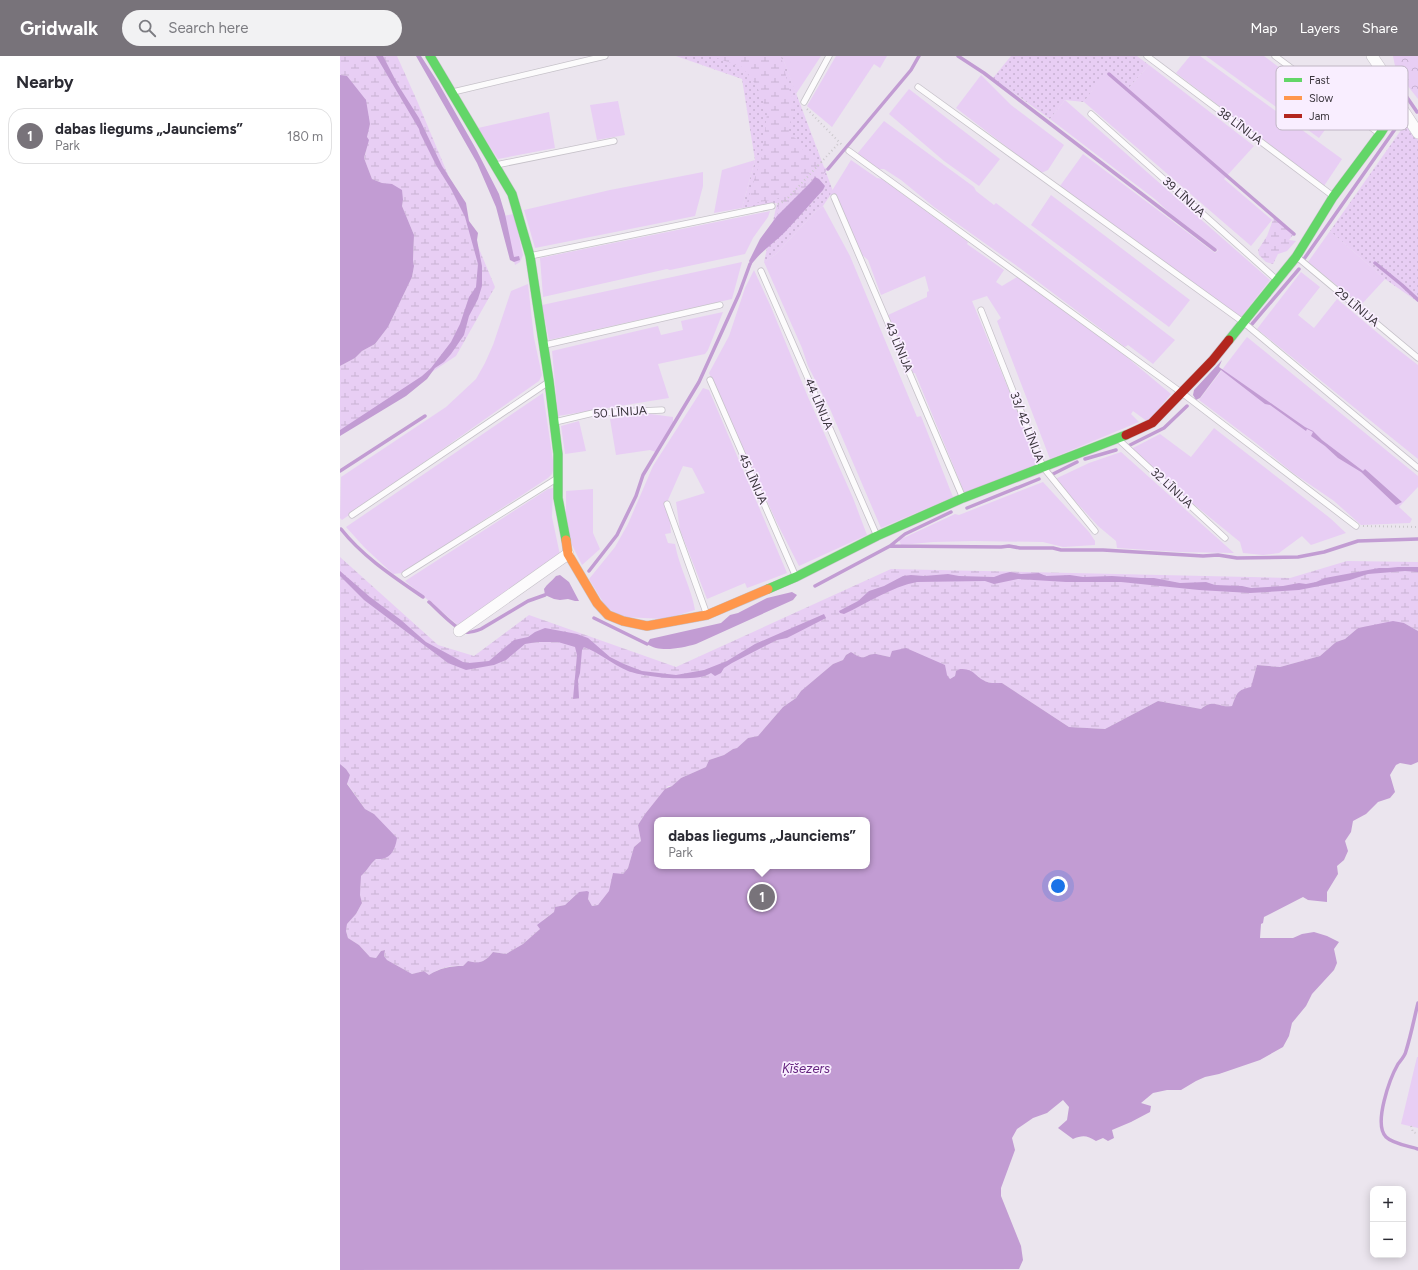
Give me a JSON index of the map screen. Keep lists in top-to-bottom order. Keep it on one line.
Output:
{"streets":{"lane":["38 LĪNIJA","39 LĪNIJA","29 LĪNIJA","43 LĪNIJA","44 LĪNIJA","50 LĪNIJA","33/ 42 LĪNIJA","45 LĪNIJA","32 LĪNIJA"]},"water":["Ķīšezers"],"legend":["Fast","Slow","Jam"],"page":{"header":"Gridwalk","search":"Search here","nav":["Map","Layers","Share"],"heading":"Nearby","list":[{"mark":"1","name":"dabas liegums „Jaunciems”","note":"Park","value":"180 m"}],"popup":["dabas liegums „Jaunciems”","Park"],"pins":"1","map_buttons":["+","−"]}}
